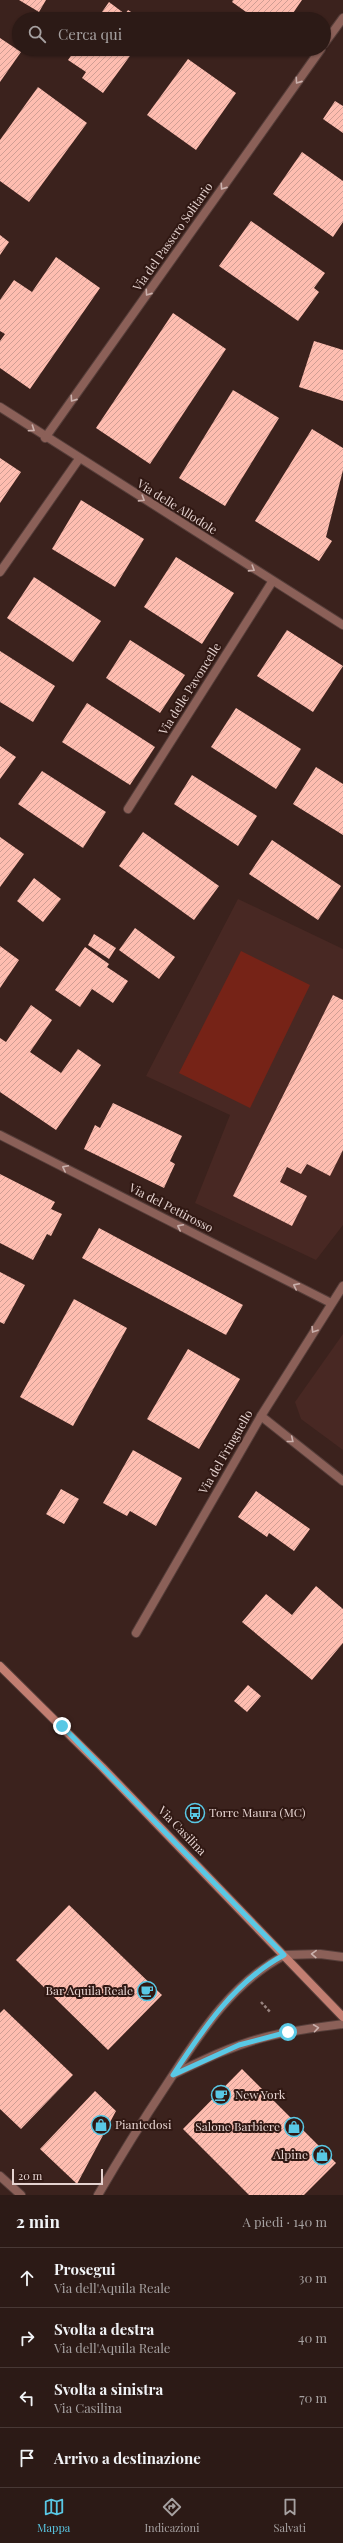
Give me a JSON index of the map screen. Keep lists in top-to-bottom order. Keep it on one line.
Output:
{"streets":{"main road":["Via Casilina"],"street":["Via del Passero Solitario","Via delle Allodole","Via delle Pavoncelle","Via del Pettirosso","Via del Fringuello"]},"crossings":[["Via del Passero Solitario","Via delle Allodole"],["Via delle Allodole","Via delle Pavoncelle"],["Via del Pettirosso","Via del Fringuello"]],"one_way":["Via del Passero Solitario","Via delle Allodole","Via del Pettirosso"],"places":{"bus stop":["Torre Maura (MC)"],"cafe":["Bar Aquila Reale","New York"],"shop":["Piantedosi","Salone Barbiere","Alpine"]},"scale_bar":"20 m","page":{"search":"Cerca qui","scale":"20 m","heading":["2 min","A piedi · 140 m"],"list":[["Prosegui","Via dell'Aquila Reale","30 m"],["Svolta a destra","Via dell'Aquila Reale","40 m"],["Svolta a sinistra","Via Casilina","70 m"],"Arrivo a destinazione"],"nav":["Mappa","Indicazioni","Salvati"]}}
